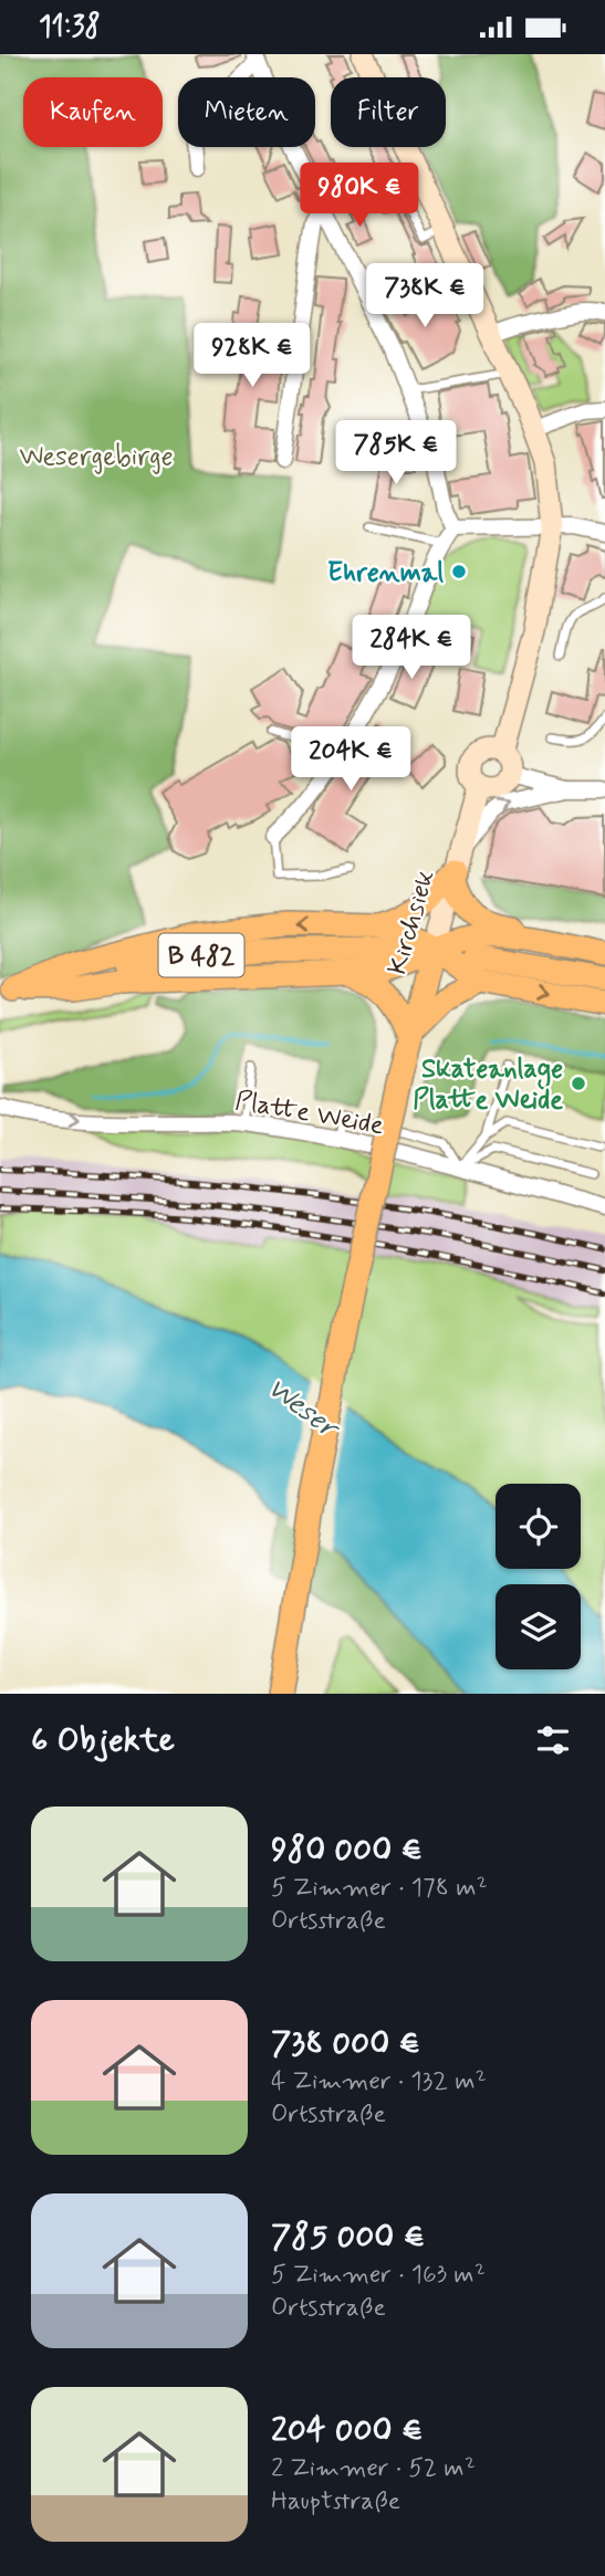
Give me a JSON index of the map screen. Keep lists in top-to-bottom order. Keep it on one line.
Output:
{"streets":{"main road":["Kirchsiek","B 482"],"street":["Platte Weide"]},"one_way":["Platte Weide"],"water":["Weser"],"parks":["Wesergebirge"],"places":["Ehrenmal","Skateanlage Platte Weide"],"page":{"status":"11:38","chip":["Kaufen","Mieten","Filter"],"price":["980K €","738K €","928K €","785K €","284K €","204K €"],"heading":"6 Objekte","list":[{"name":"980 000 €","note":"5 Zimmer · 178 m² · Ortsstraße"},{"name":"738 000 €","note":"4 Zimmer · 132 m² · Ortsstraße"},{"name":"785 000 €","note":"5 Zimmer · 163 m² · Ortsstraße"},{"name":"204 000 €","note":"2 Zimmer · 52 m² · Hauptstraße"}]}}
